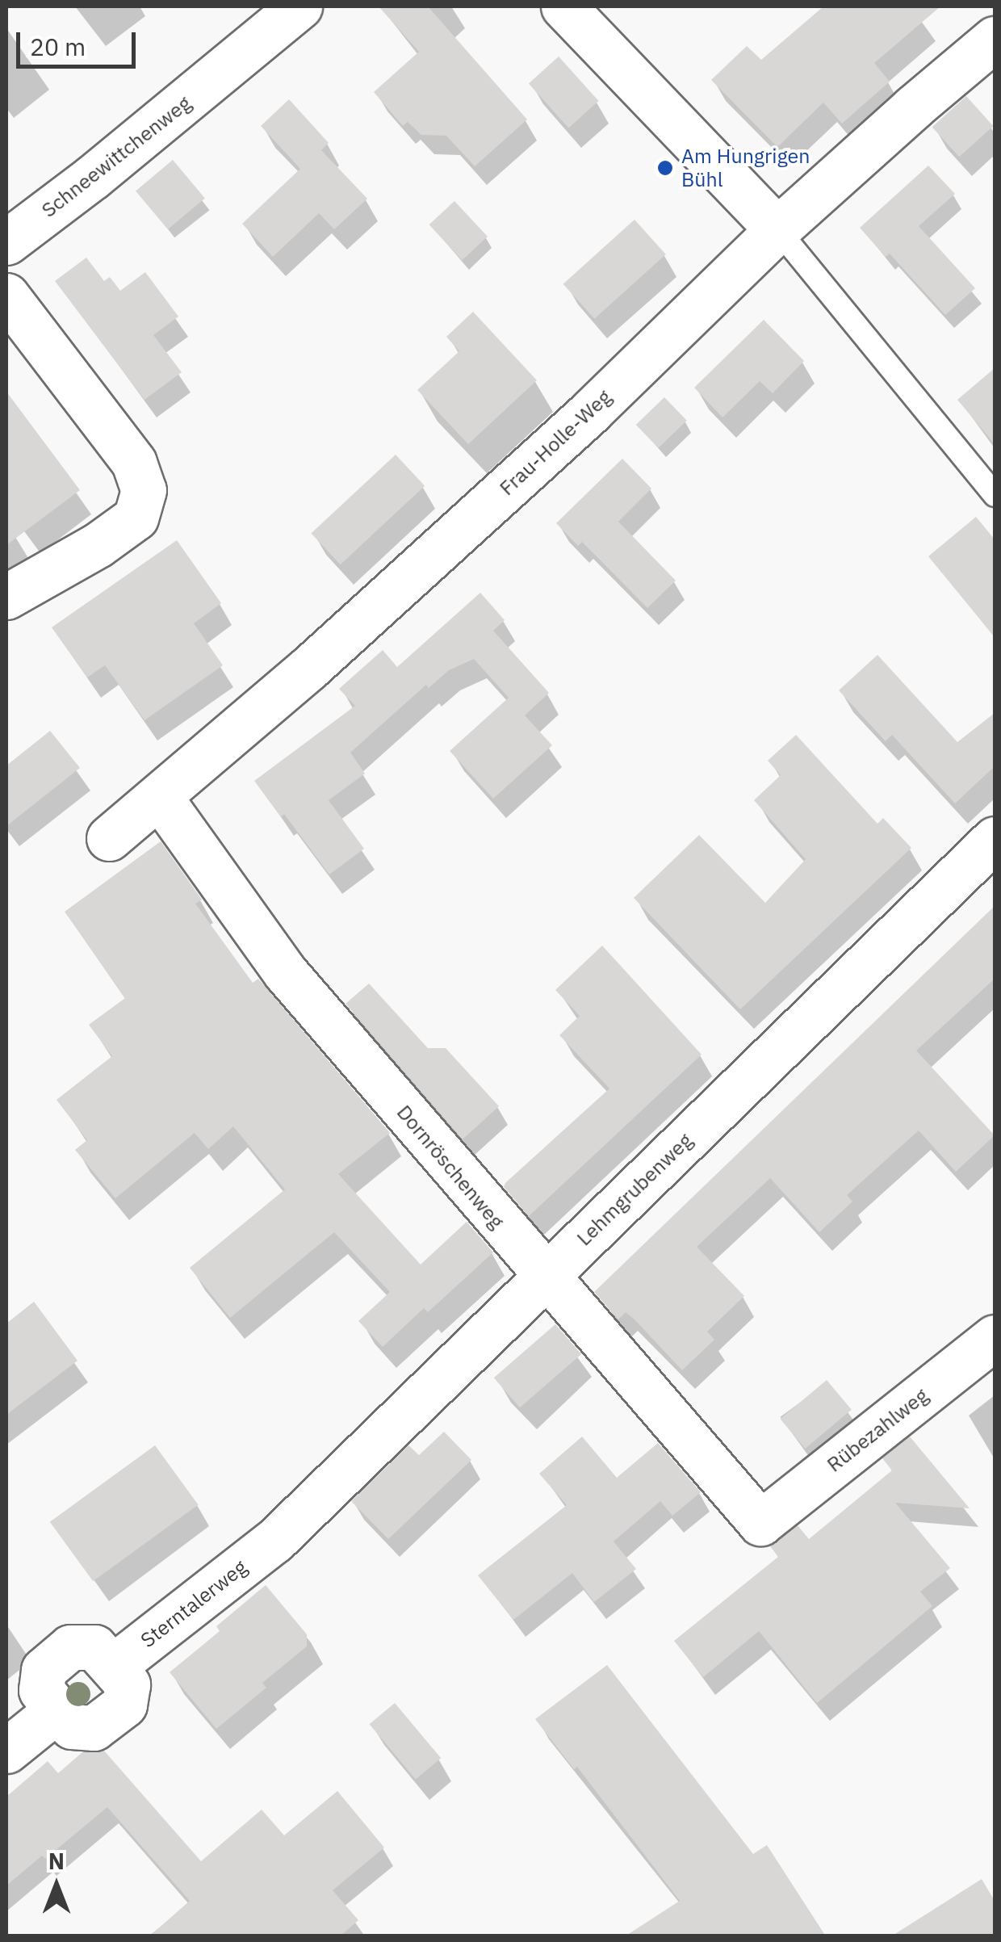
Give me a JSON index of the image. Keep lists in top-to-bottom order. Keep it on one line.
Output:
{"streets":{"street":["Schneewittchenweg","Frau-Holle-Weg","Dornröschenweg","Lehmgrubenweg","Rübezahlweg","Sterntalerweg"]},"crossings":[["Frau-Holle-Weg","Dornröschenweg"],["Dornröschenweg","Lehmgrubenweg"],["Dornröschenweg","Rübezahlweg"],["Lehmgrubenweg","Sterntalerweg"]],"places":["Am Hungrigen Bühl"],"scale_bar":"20 m","north":"top"}
